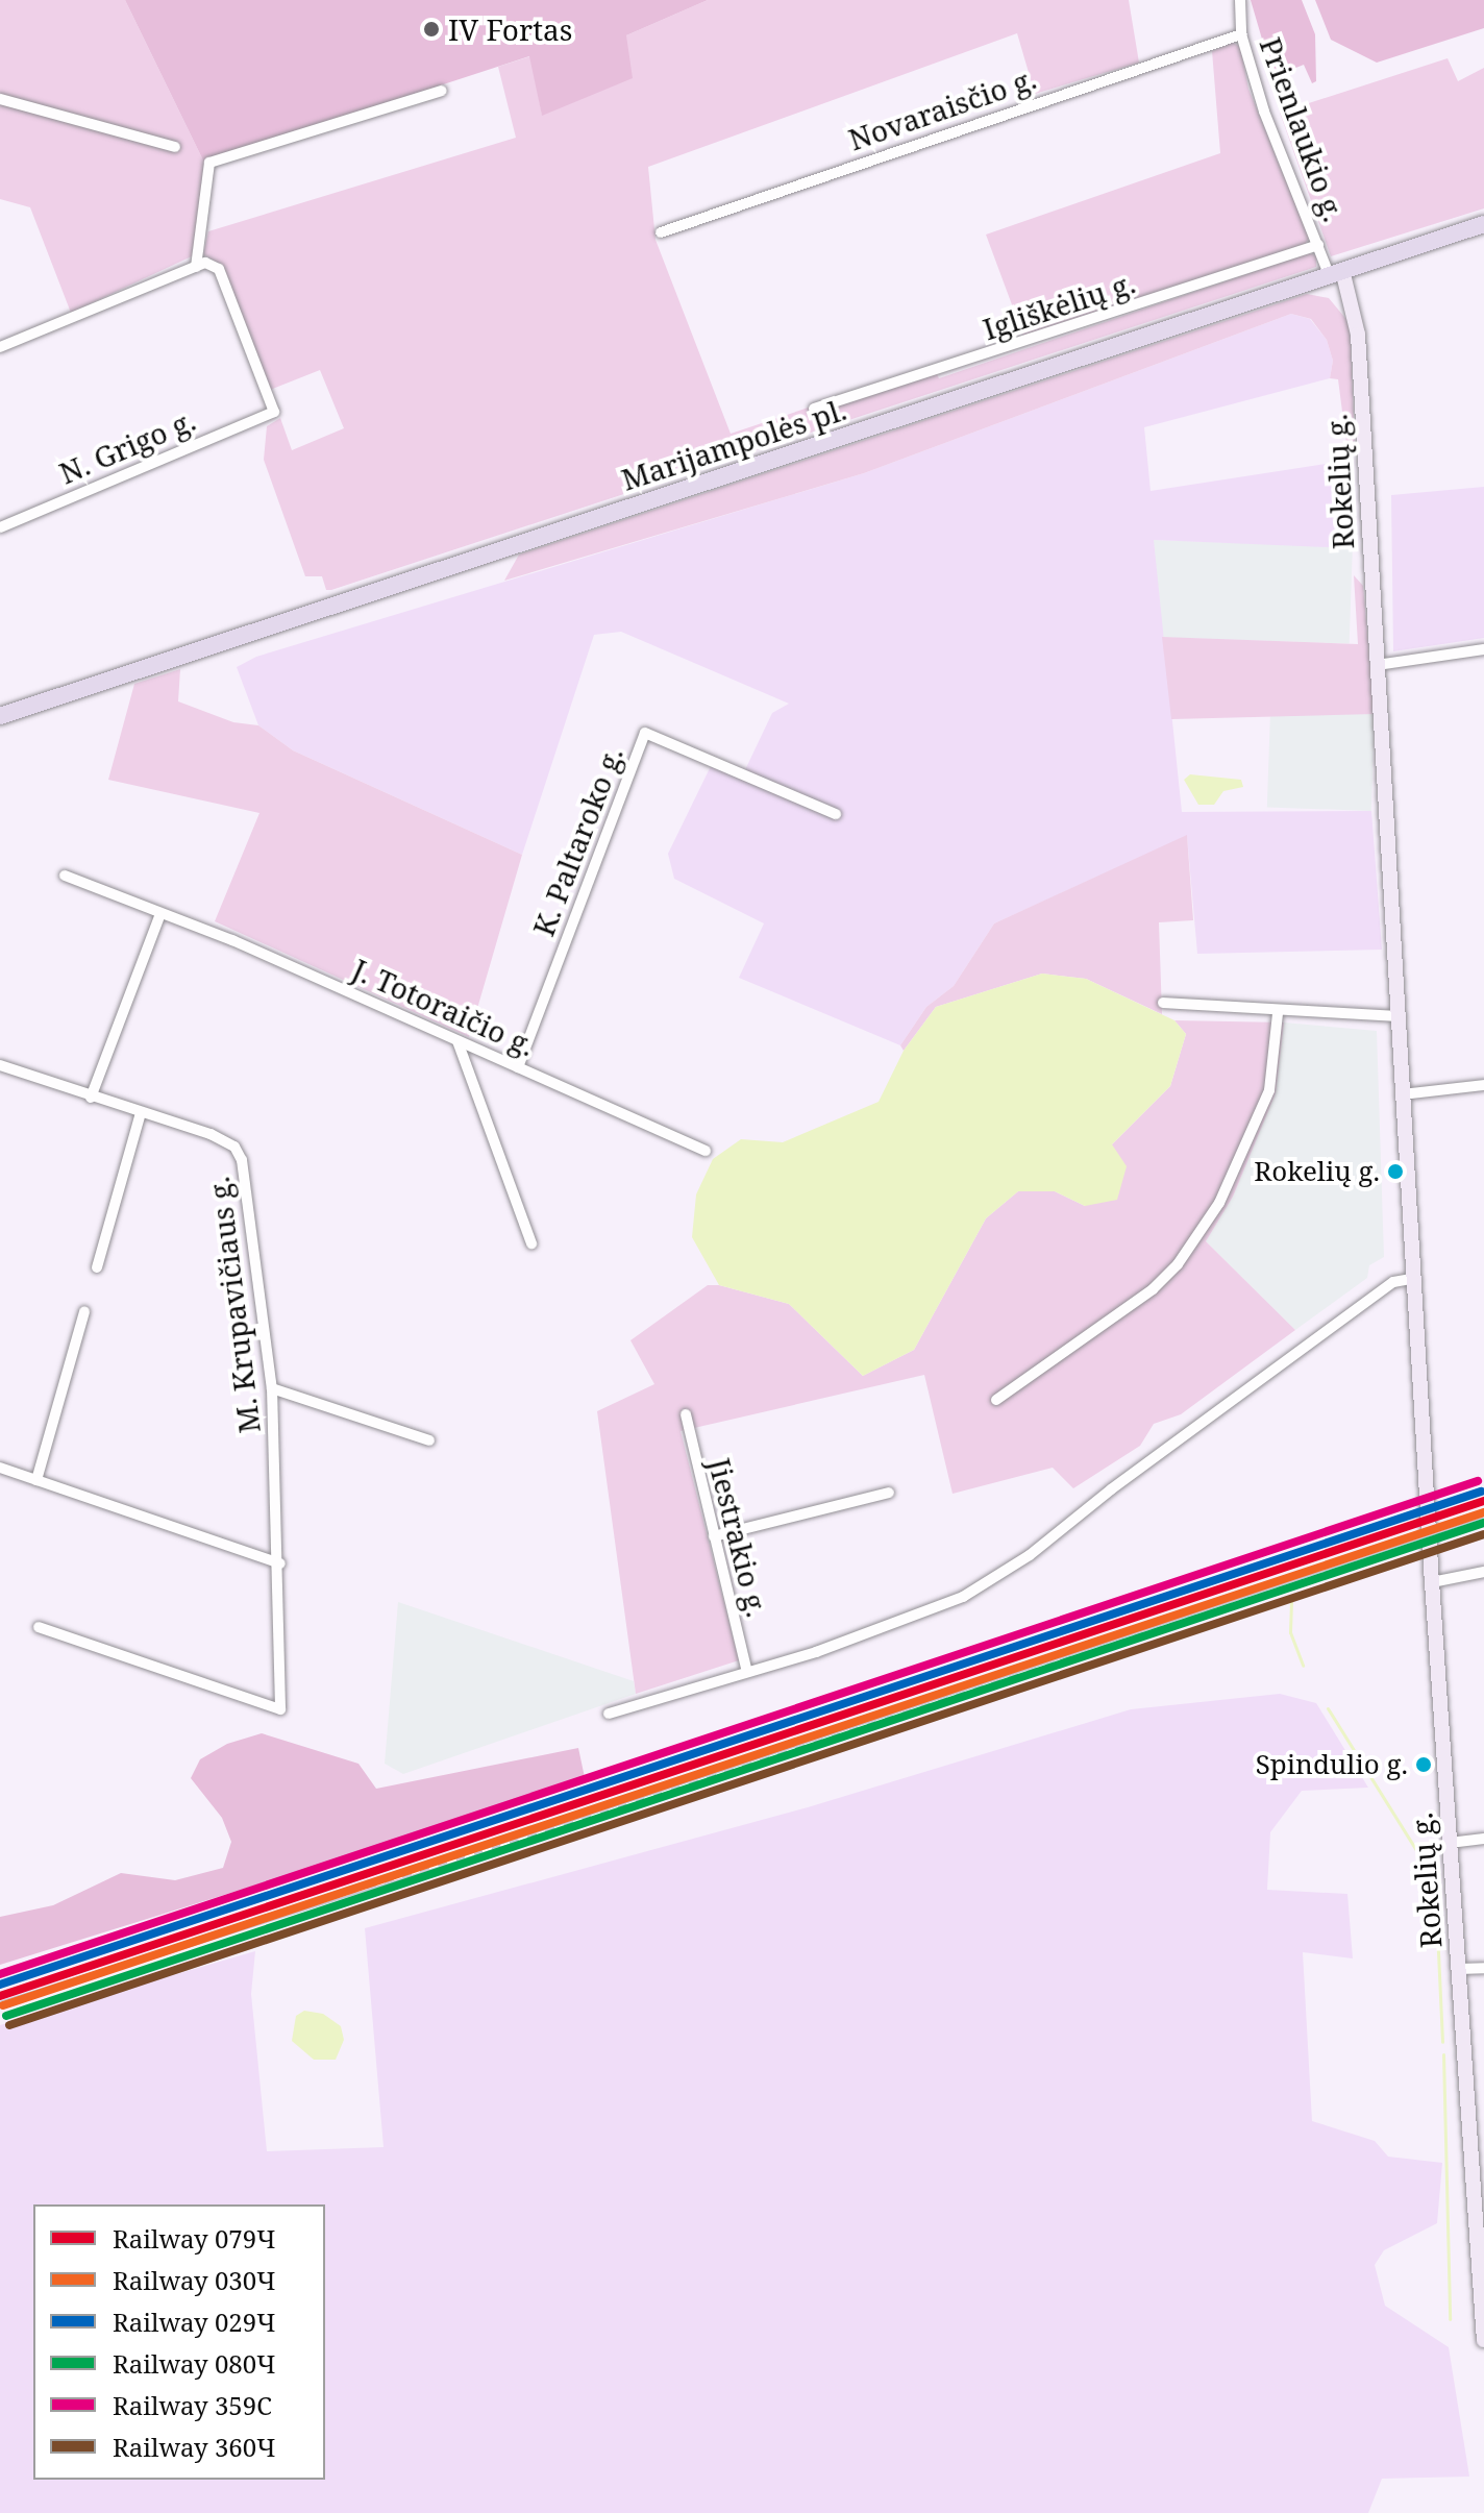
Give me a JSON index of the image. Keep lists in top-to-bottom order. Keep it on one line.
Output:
{"streets":{"main road":["Marijampolės pl.","Rokelių g."],"street":["Novaraisčio g.","Prienlaukio g.","Igliškėlių g.","N. Grigo g.","K. Paltaroko g.","J. Totoraičio g.","M. Krupavičiaus g.","Jiestrakio g."]},"crossings":[["Novaraisčio g.","Prienlaukio g."],["Prienlaukio g.","Igliškėlių g."],["Prienlaukio g.","Marijampolės pl."],["Prienlaukio g.","Rokelių g."],["Marijampolės pl.","Rokelių g."],["K. Paltaroko g.","J. Totoraičio g."]],"places":["IV Fortas","Rokelių g.","Spindulio g."],"lines":["rail line 359С","rail line 029Ч","rail line 079Ч","rail line 030Ч","rail line 080Ч","rail line 360Ч"],"legend":["Railway 079Ч","Railway 030Ч","Railway 029Ч","Railway 080Ч","Railway 359С","Railway 360Ч"]}
